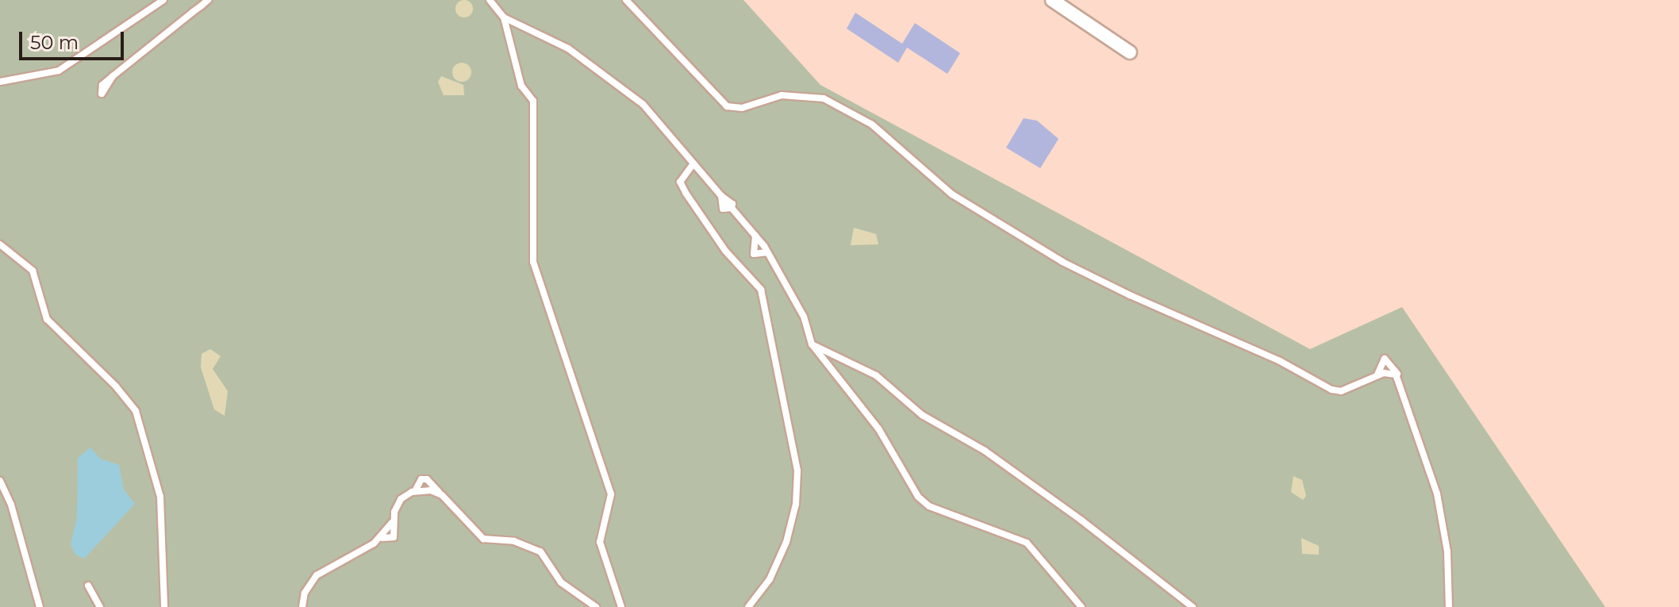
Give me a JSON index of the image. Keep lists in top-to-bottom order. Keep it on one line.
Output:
{"scale_bar":"50 m"}
